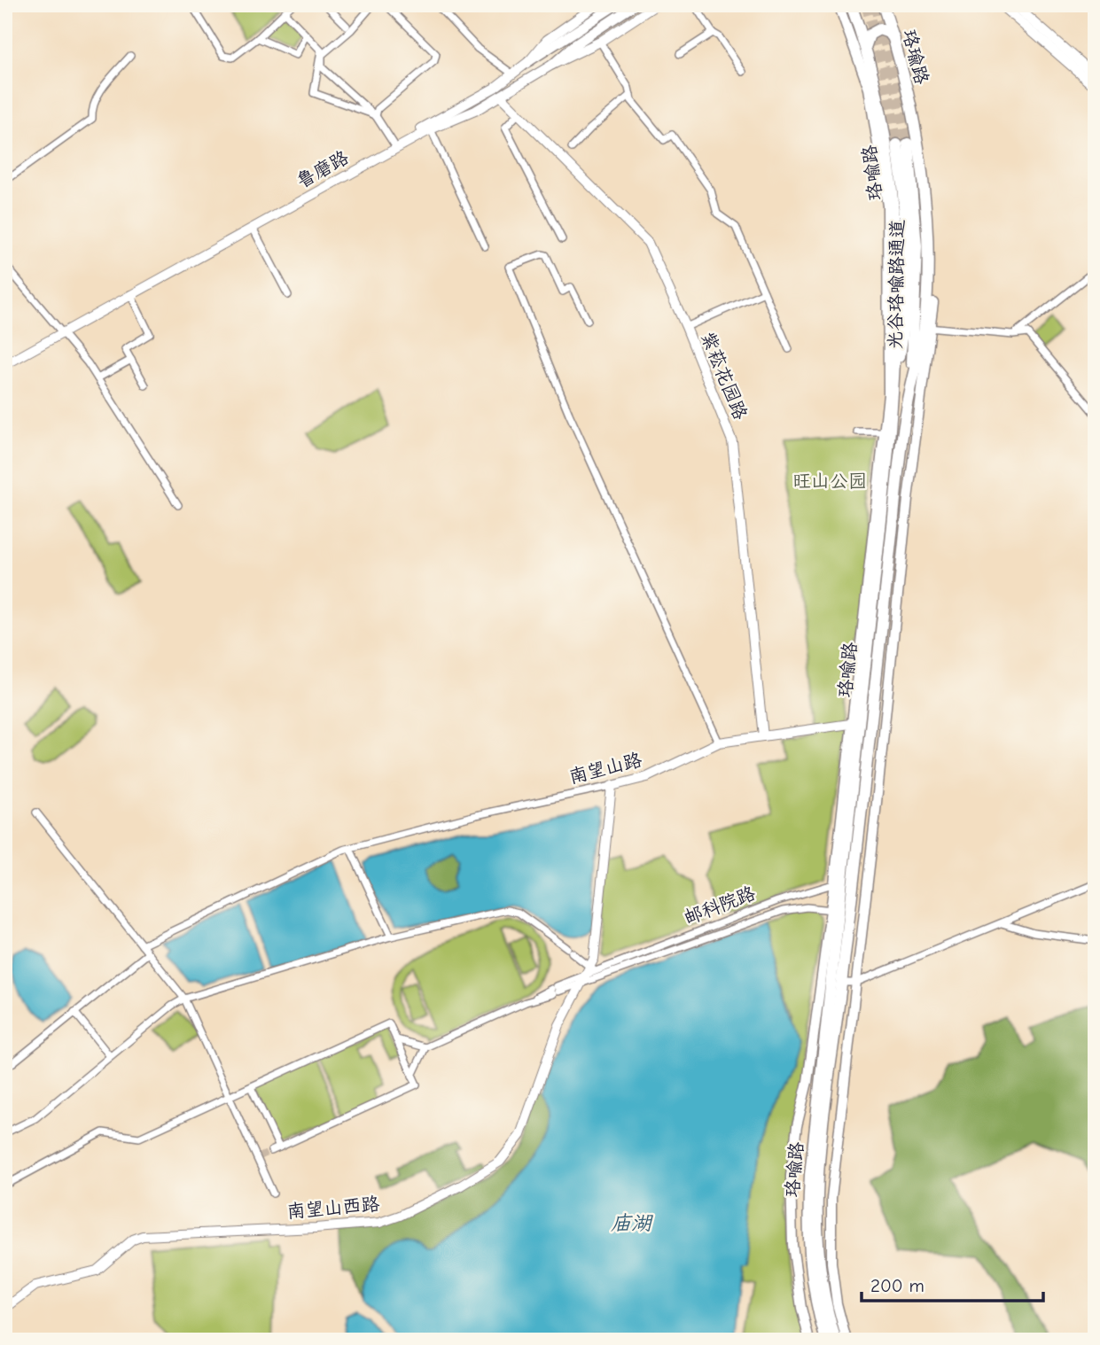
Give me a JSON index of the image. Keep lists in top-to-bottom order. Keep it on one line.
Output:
{"streets":{"highway":["珞瑜路","珞喻路","光谷珞喻路通道"],"street":["鲁磨路","紫菘花园路","南望山路","邮科院路","南望山西路"]},"crossings":[["珞瑜路","珞喻路"],["鲁磨路","紫菘花园路"],["珞喻路","光谷珞喻路通道"],["珞喻路","南望山路"],["珞喻路","邮科院路"],["紫菘花园路","南望山路"],["南望山路","南望山西路"],["邮科院路","南望山西路"]],"water":["庙湖"],"parks":["旺山公园"],"scale_bar":"200 m"}
